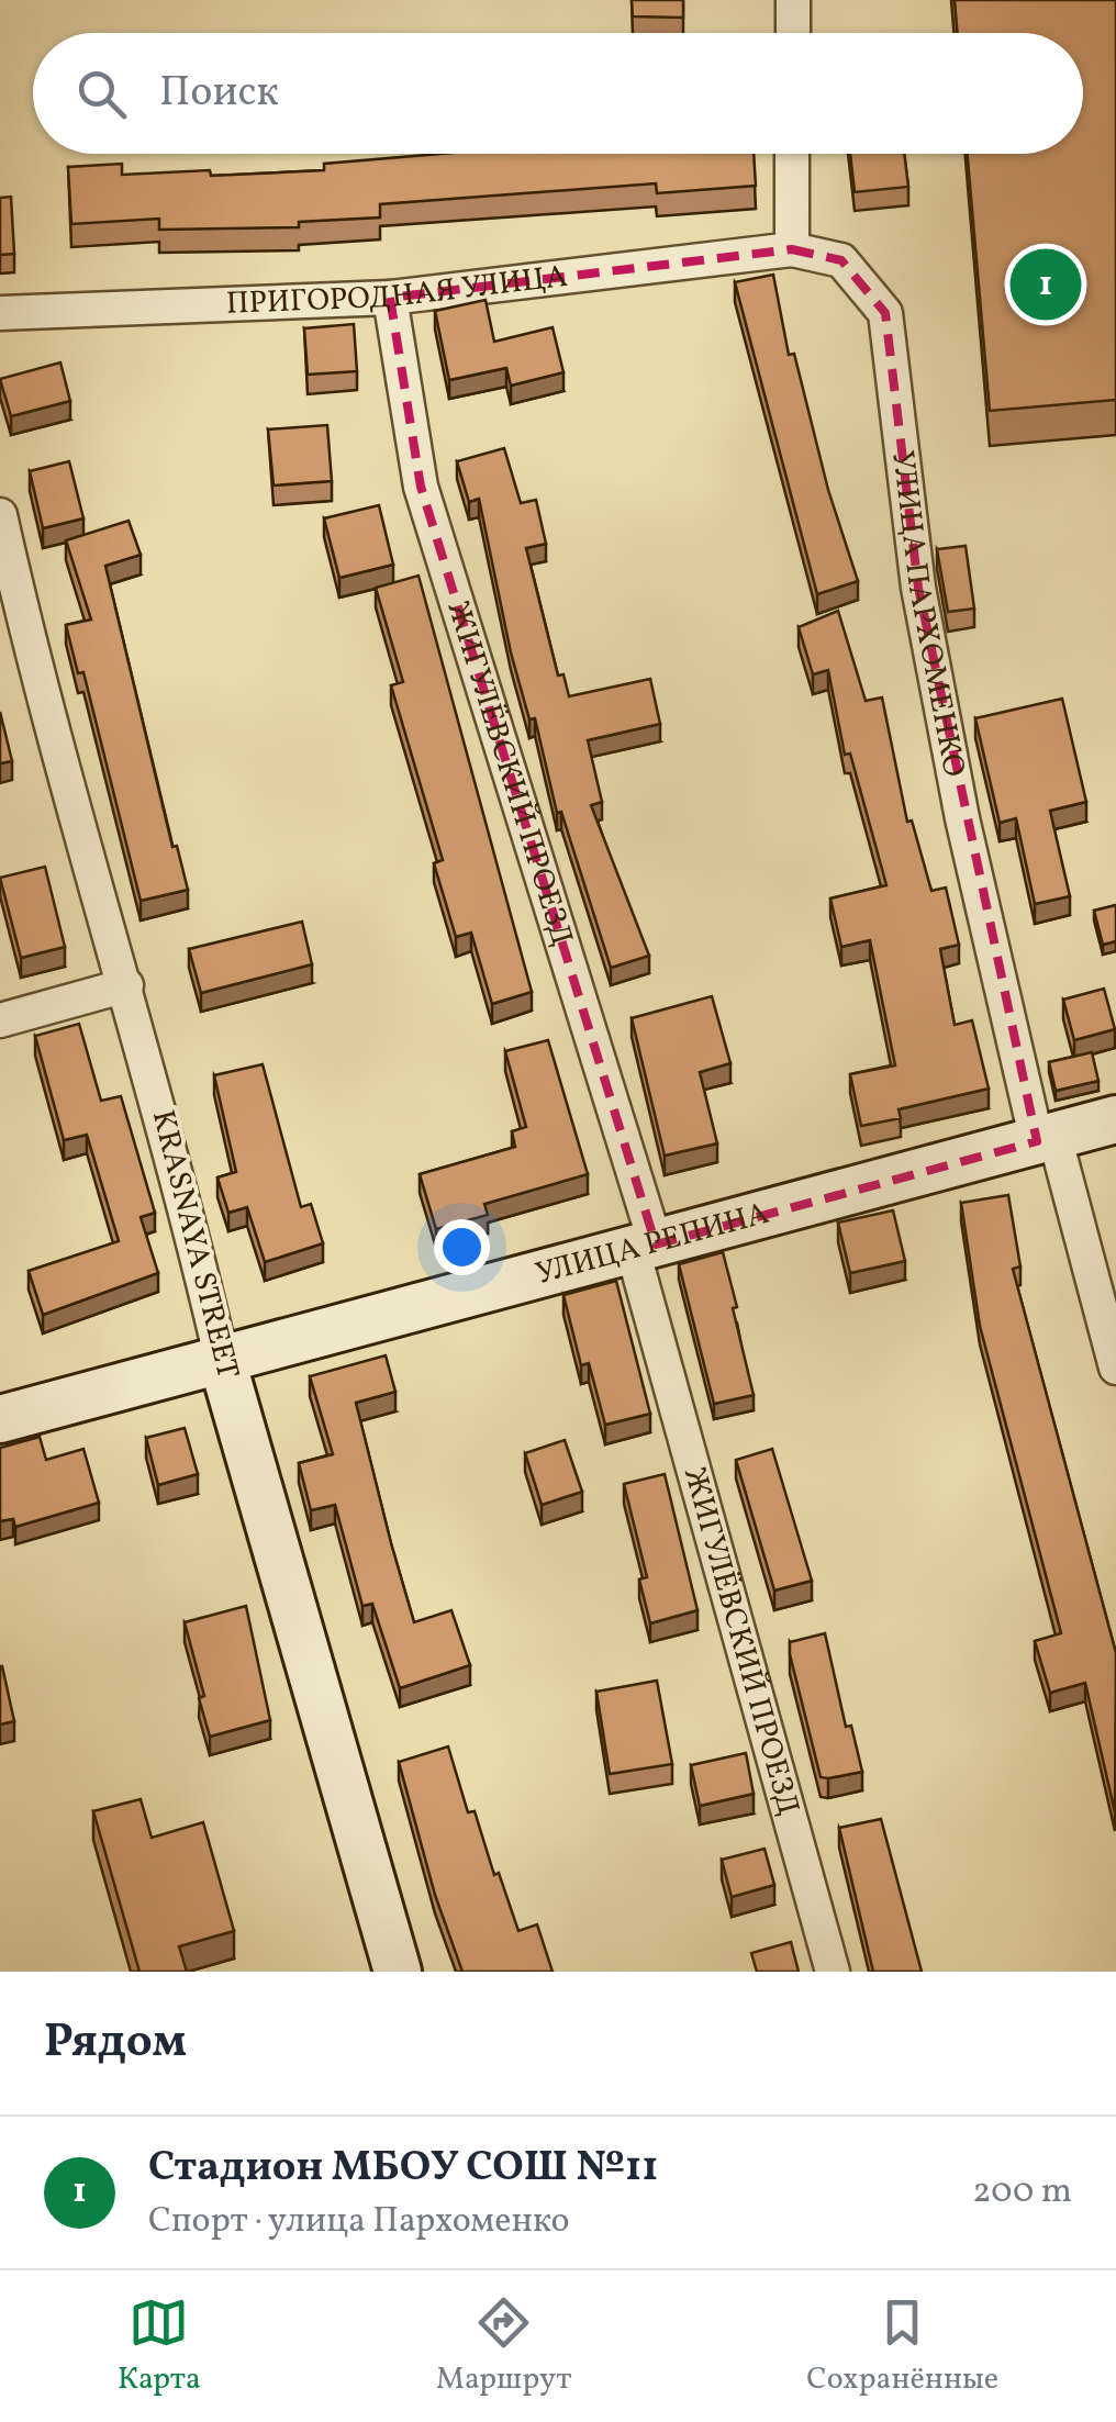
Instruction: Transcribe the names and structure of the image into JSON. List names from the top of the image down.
{
  "streets": {
    "street": [
      "ПРИГОРОДНАЯ УЛИЦА",
      "УЛИЦА ПАРХОМЕНКО",
      "ЖИГУЛЁВСКИЙ ПРОЕЗД",
      "KRASNAYA STREET",
      "УЛИЦА РЕПИНА"
    ]
  },
  "crossings": [
    ["ПРИГОРОДНАЯ УЛИЦА", "УЛИЦА ПАРХОМЕНКО"],
    ["ПРИГОРОДНАЯ УЛИЦА", "ЖИГУЛЁВСКИЙ ПРОЕЗД"],
    ["УЛИЦА ПАРХОМЕНКО", "УЛИЦА РЕПИНА"],
    ["ЖИГУЛЁВСКИЙ ПРОЕЗД", "УЛИЦА РЕПИНА"],
    ["KRASNAYA STREET", "УЛИЦА РЕПИНА"]
  ],
  "page": {
    "search": "Поиск",
    "pins": "1",
    "heading": "Рядом",
    "list": [
      {
        "mark": "1",
        "name": "Стадион МБОУ СОШ №11",
        "note": "Спорт · улица Пархоменко",
        "value": "200 m"
      }
    ],
    "nav": ["Карта", "Маршрут", "Сохранённые"]
  }
}
